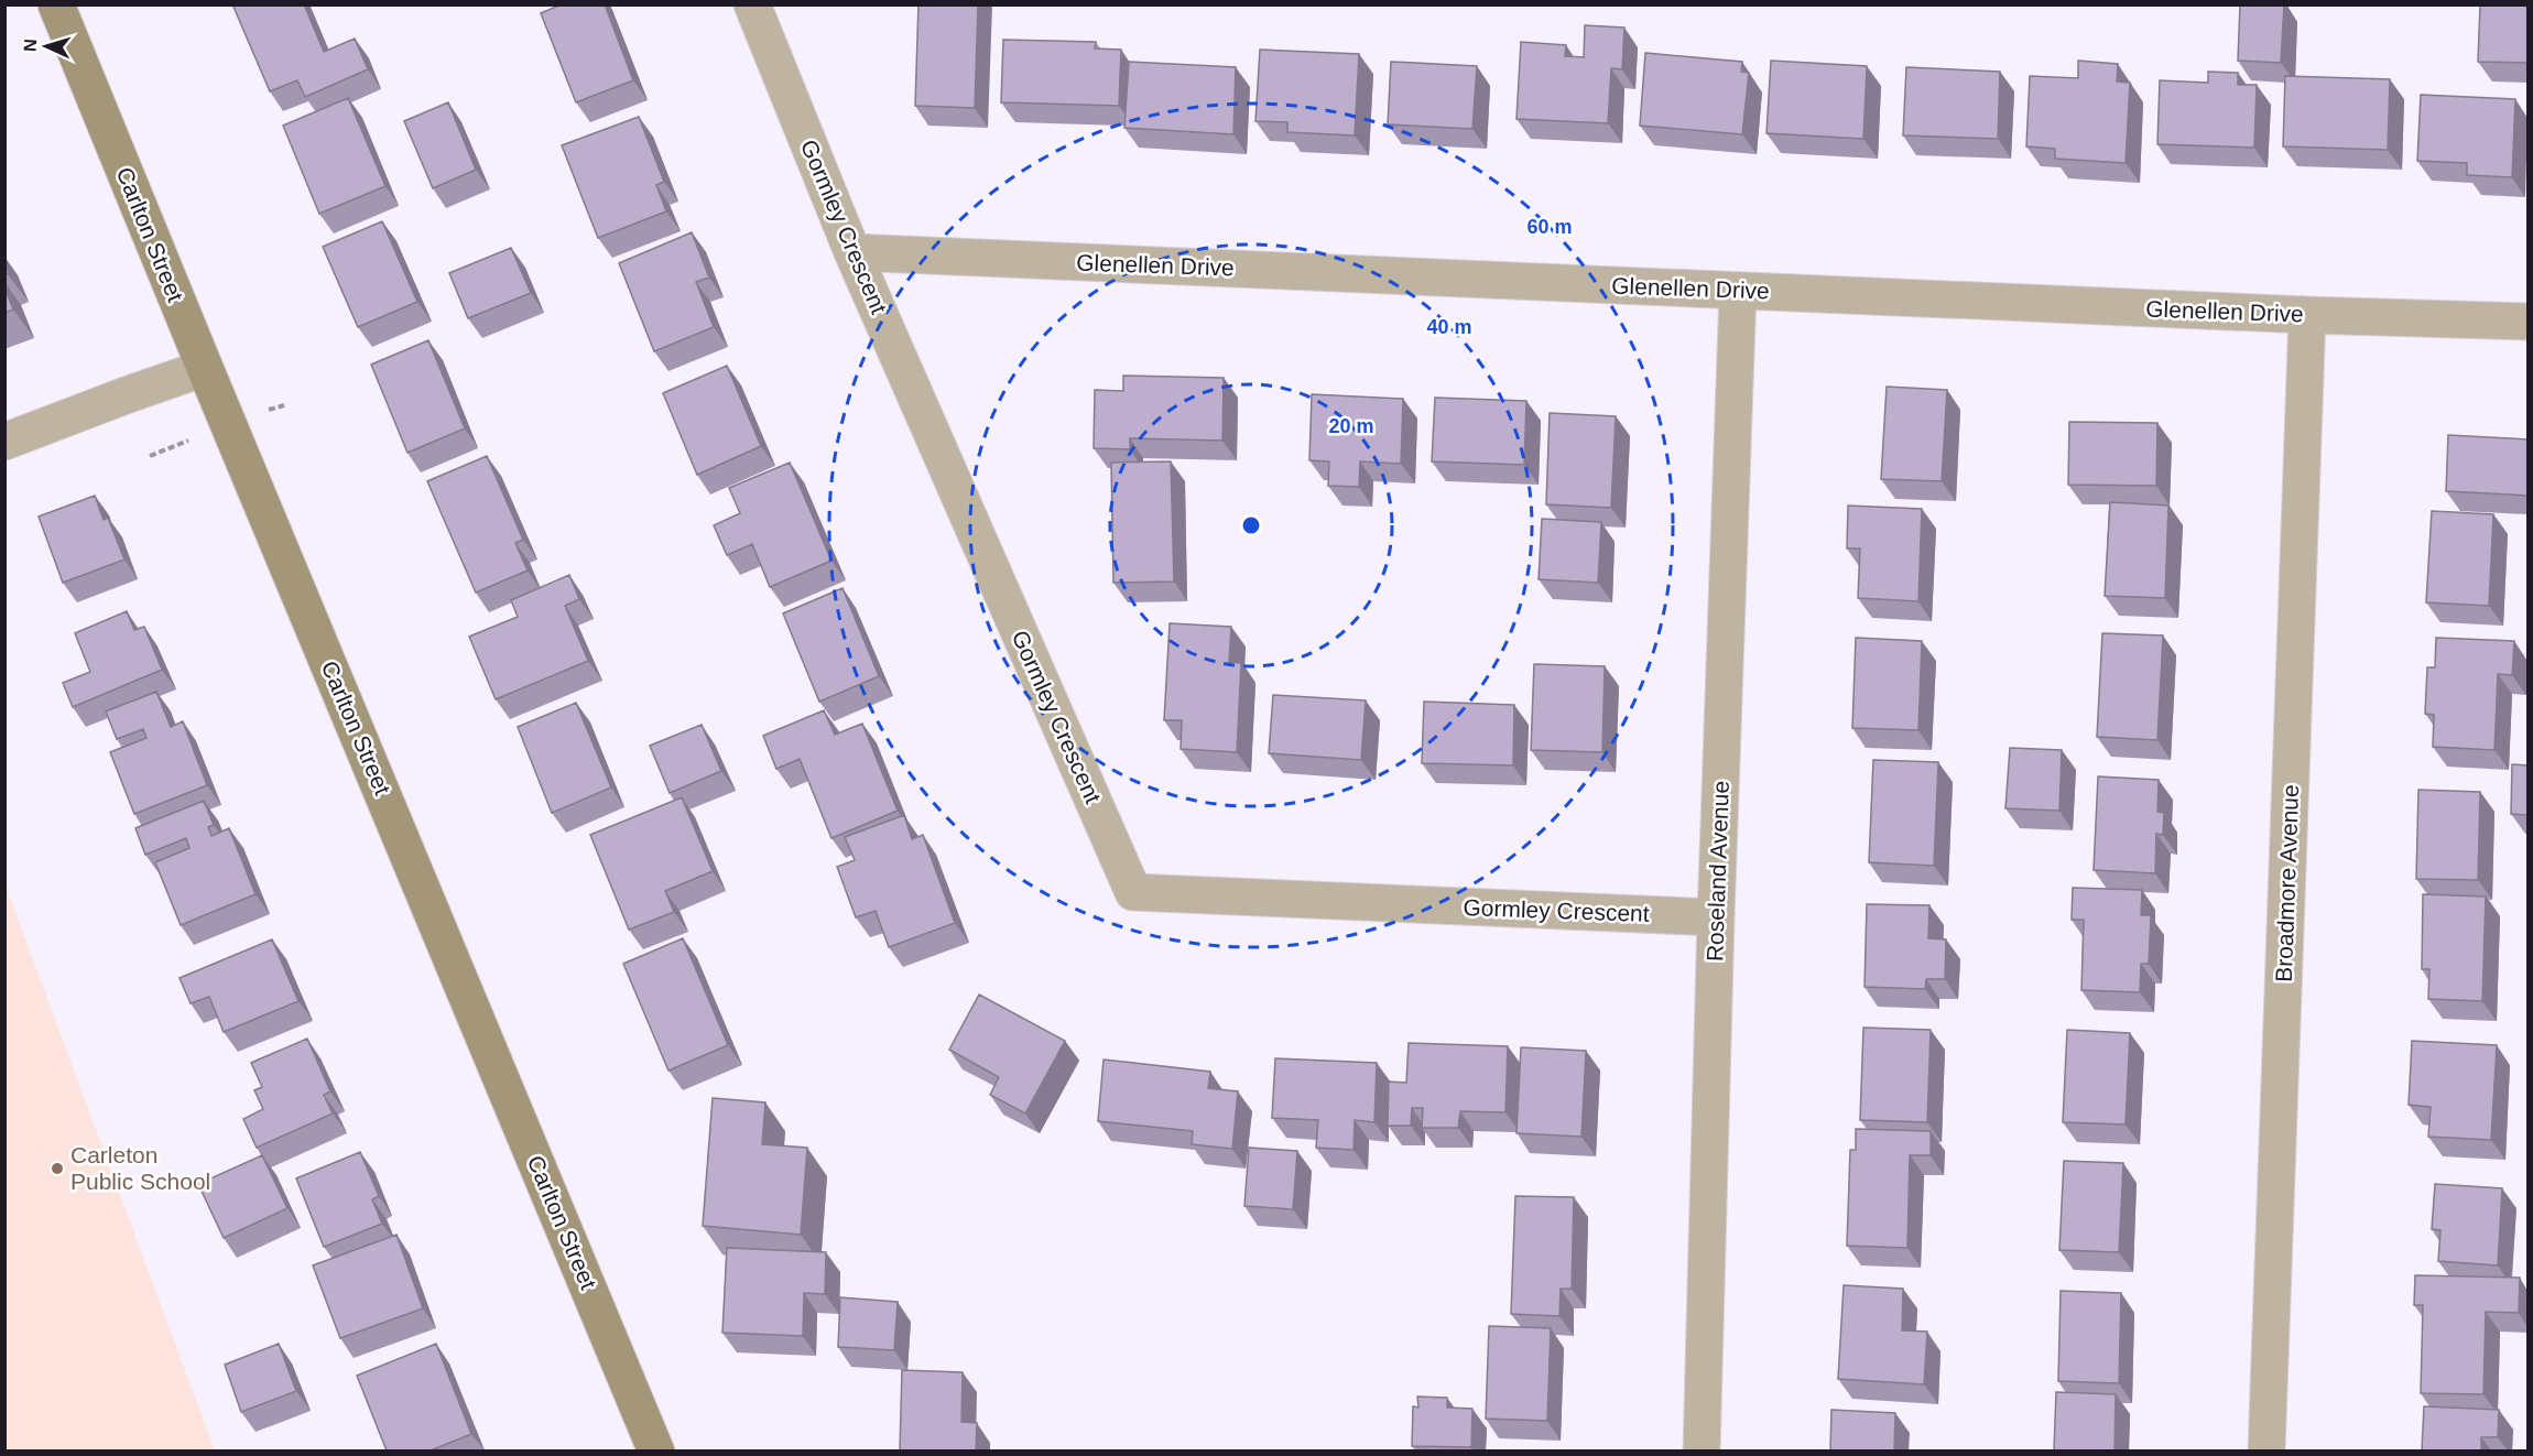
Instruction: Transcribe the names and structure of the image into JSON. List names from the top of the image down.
{
  "streets": {
    "main road": ["Carlton Street"],
    "street": [
      "Gormley Crescent",
      "Glenellen Drive",
      "Roseland Avenue",
      "Broadmore Avenue"
    ]
  },
  "crossings": [
    ["Gormley Crescent", "Glenellen Drive"],
    ["Gormley Crescent", "Roseland Avenue"],
    ["Glenellen Drive", "Roseland Avenue"],
    ["Glenellen Drive", "Broadmore Avenue"]
  ],
  "places": ["Carleton Public School"],
  "north": "left",
  "rings": ["60 m", "40 m", "20 m"]
}
